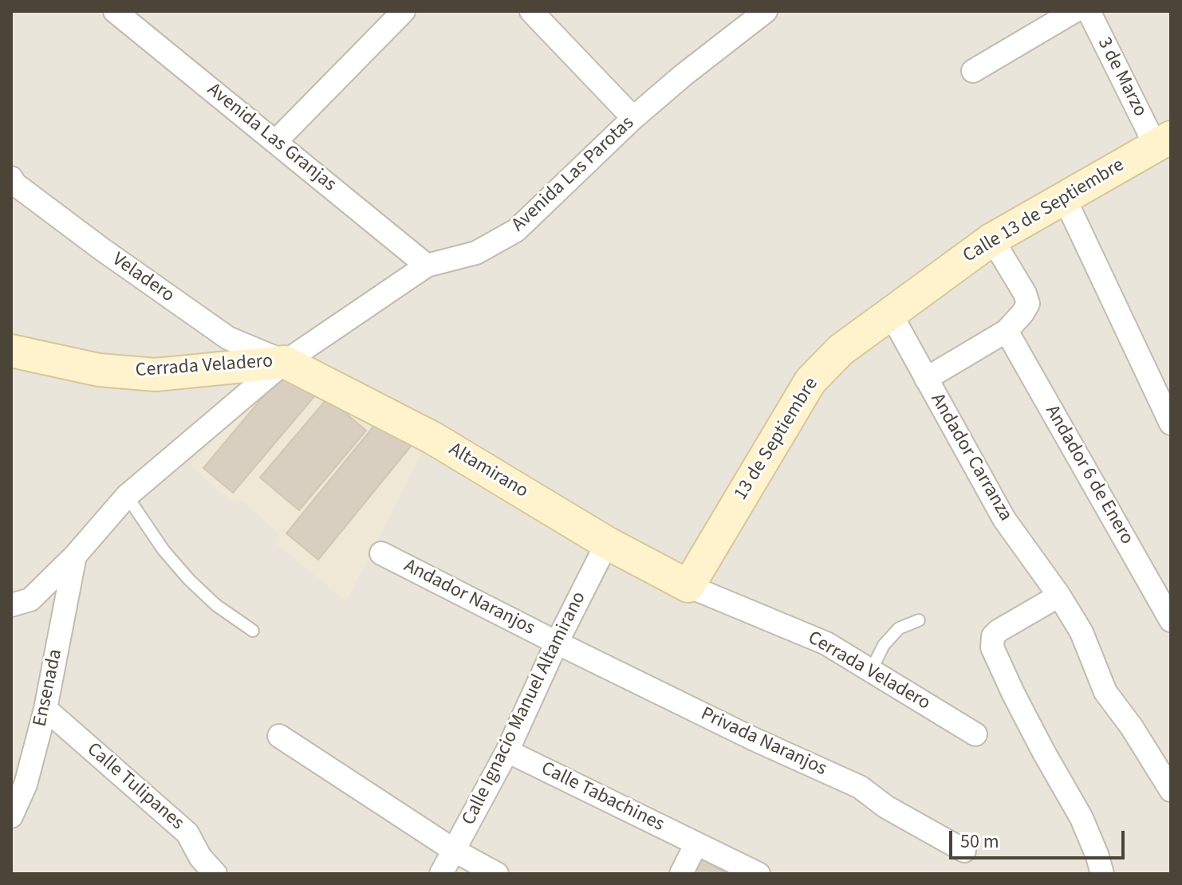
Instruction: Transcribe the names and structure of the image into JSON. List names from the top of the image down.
{
  "streets": {
    "street": [
      "3 de Marzo",
      "Avenida Las Granjas",
      "Avenida Las Parotas",
      "Calle 13 de Septiembre",
      "Veladero",
      "Cerrada Veladero",
      "13 de Septiembre",
      "Andador Carranza",
      "Altamirano",
      "Andador 6 de Enero",
      "Andador Naranjos",
      "Ensenada",
      "Calle Ignacio Manuel Altamirano",
      "Privada Naranjos",
      "Calle Tulipanes",
      "Calle Tabachines"
    ]
  },
  "crossings": [
    ["3 de Marzo", "Calle 13 de Septiembre"],
    ["Avenida Las Granjas", "Avenida Las Parotas"],
    ["Avenida Las Parotas", "Veladero"],
    ["Avenida Las Parotas", "Cerrada Veladero"],
    ["Avenida Las Parotas", "Altamirano"],
    ["Avenida Las Parotas", "Ensenada"],
    ["Calle 13 de Septiembre", "13 de Septiembre"],
    ["Calle 13 de Septiembre", "Andador Carranza"],
    ["Veladero", "Cerrada Veladero"],
    ["Veladero", "Altamirano"],
    ["Cerrada Veladero", "13 de Septiembre"],
    ["Cerrada Veladero", "Altamirano"],
    ["13 de Septiembre", "Andador Carranza"],
    ["13 de Septiembre", "Altamirano"],
    ["Altamirano", "Calle Ignacio Manuel Altamirano"],
    ["Andador Naranjos", "Calle Ignacio Manuel Altamirano"],
    ["Andador Naranjos", "Privada Naranjos"],
    ["Ensenada", "Calle Tulipanes"],
    ["Calle Ignacio Manuel Altamirano", "Privada Naranjos"],
    ["Calle Ignacio Manuel Altamirano", "Calle Tabachines"]
  ],
  "scale_bar": "50 m"
}
